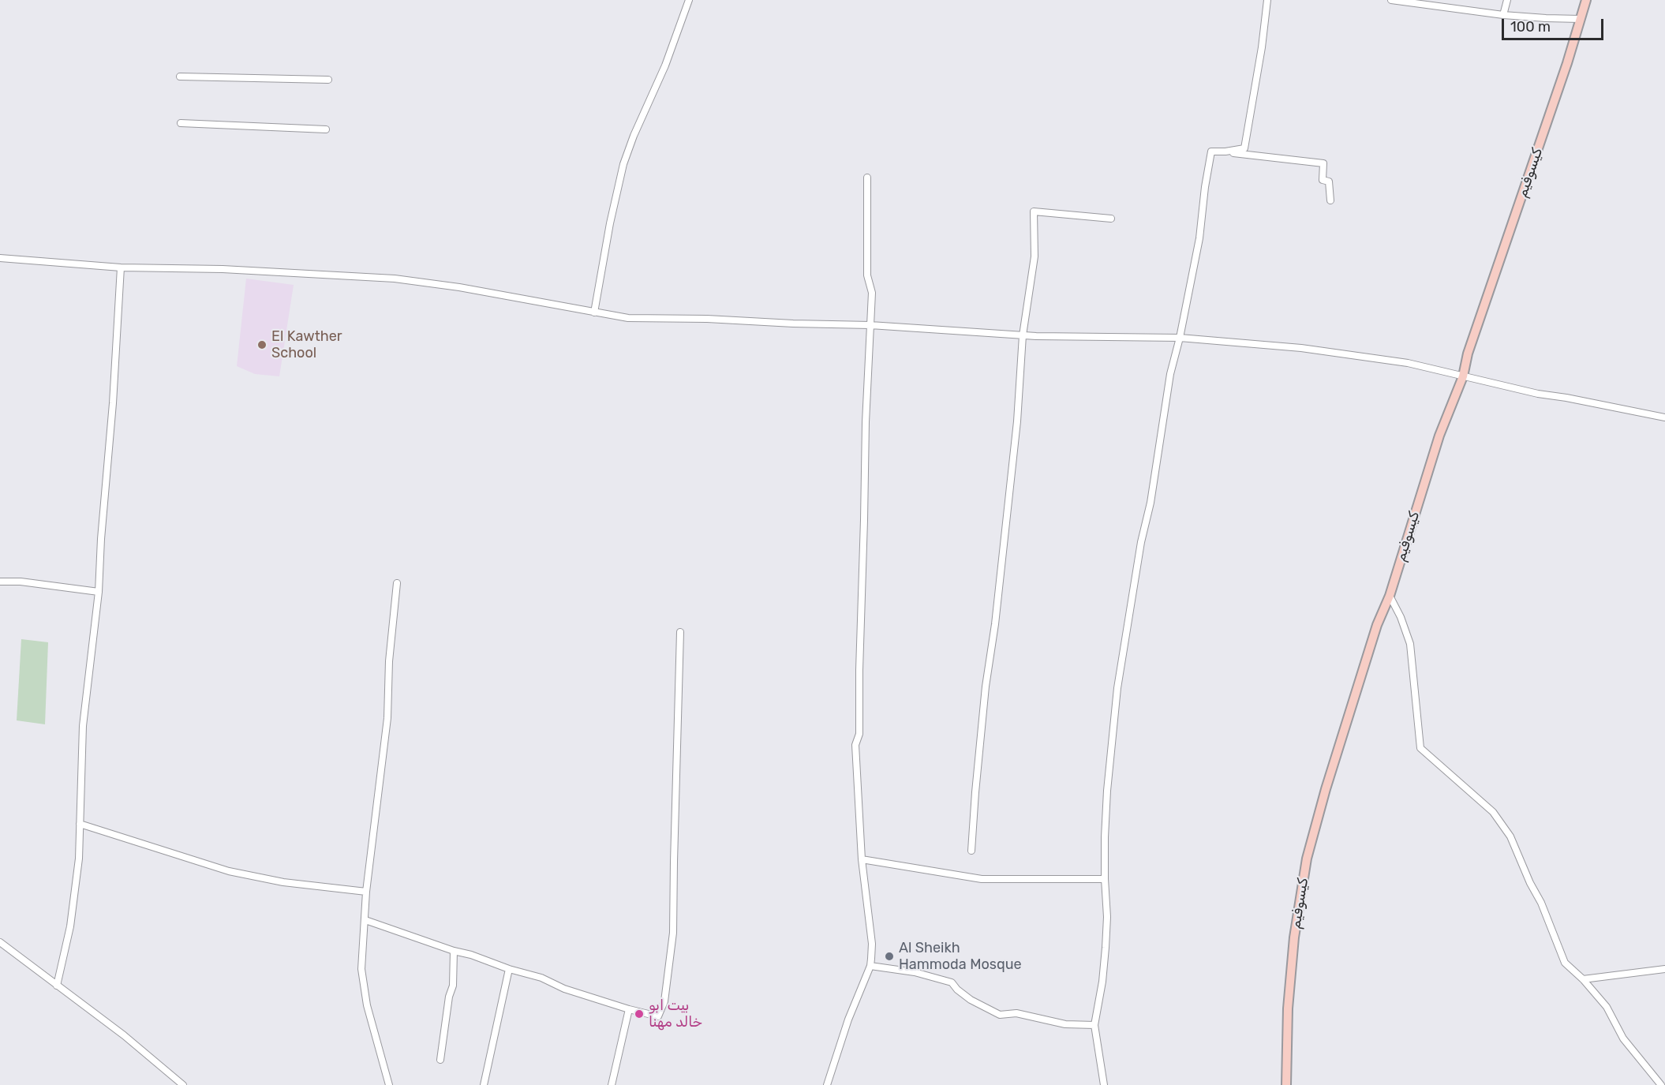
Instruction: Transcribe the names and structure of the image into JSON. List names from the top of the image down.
{
  "streets": {
    "street": ["كيسوفيم"]
  },
  "places": ["El Kawther School", "Al Sheikh Hammoda Mosque", "بيت ابو خالد مهنا"],
  "scale_bar": "100 m"
}
